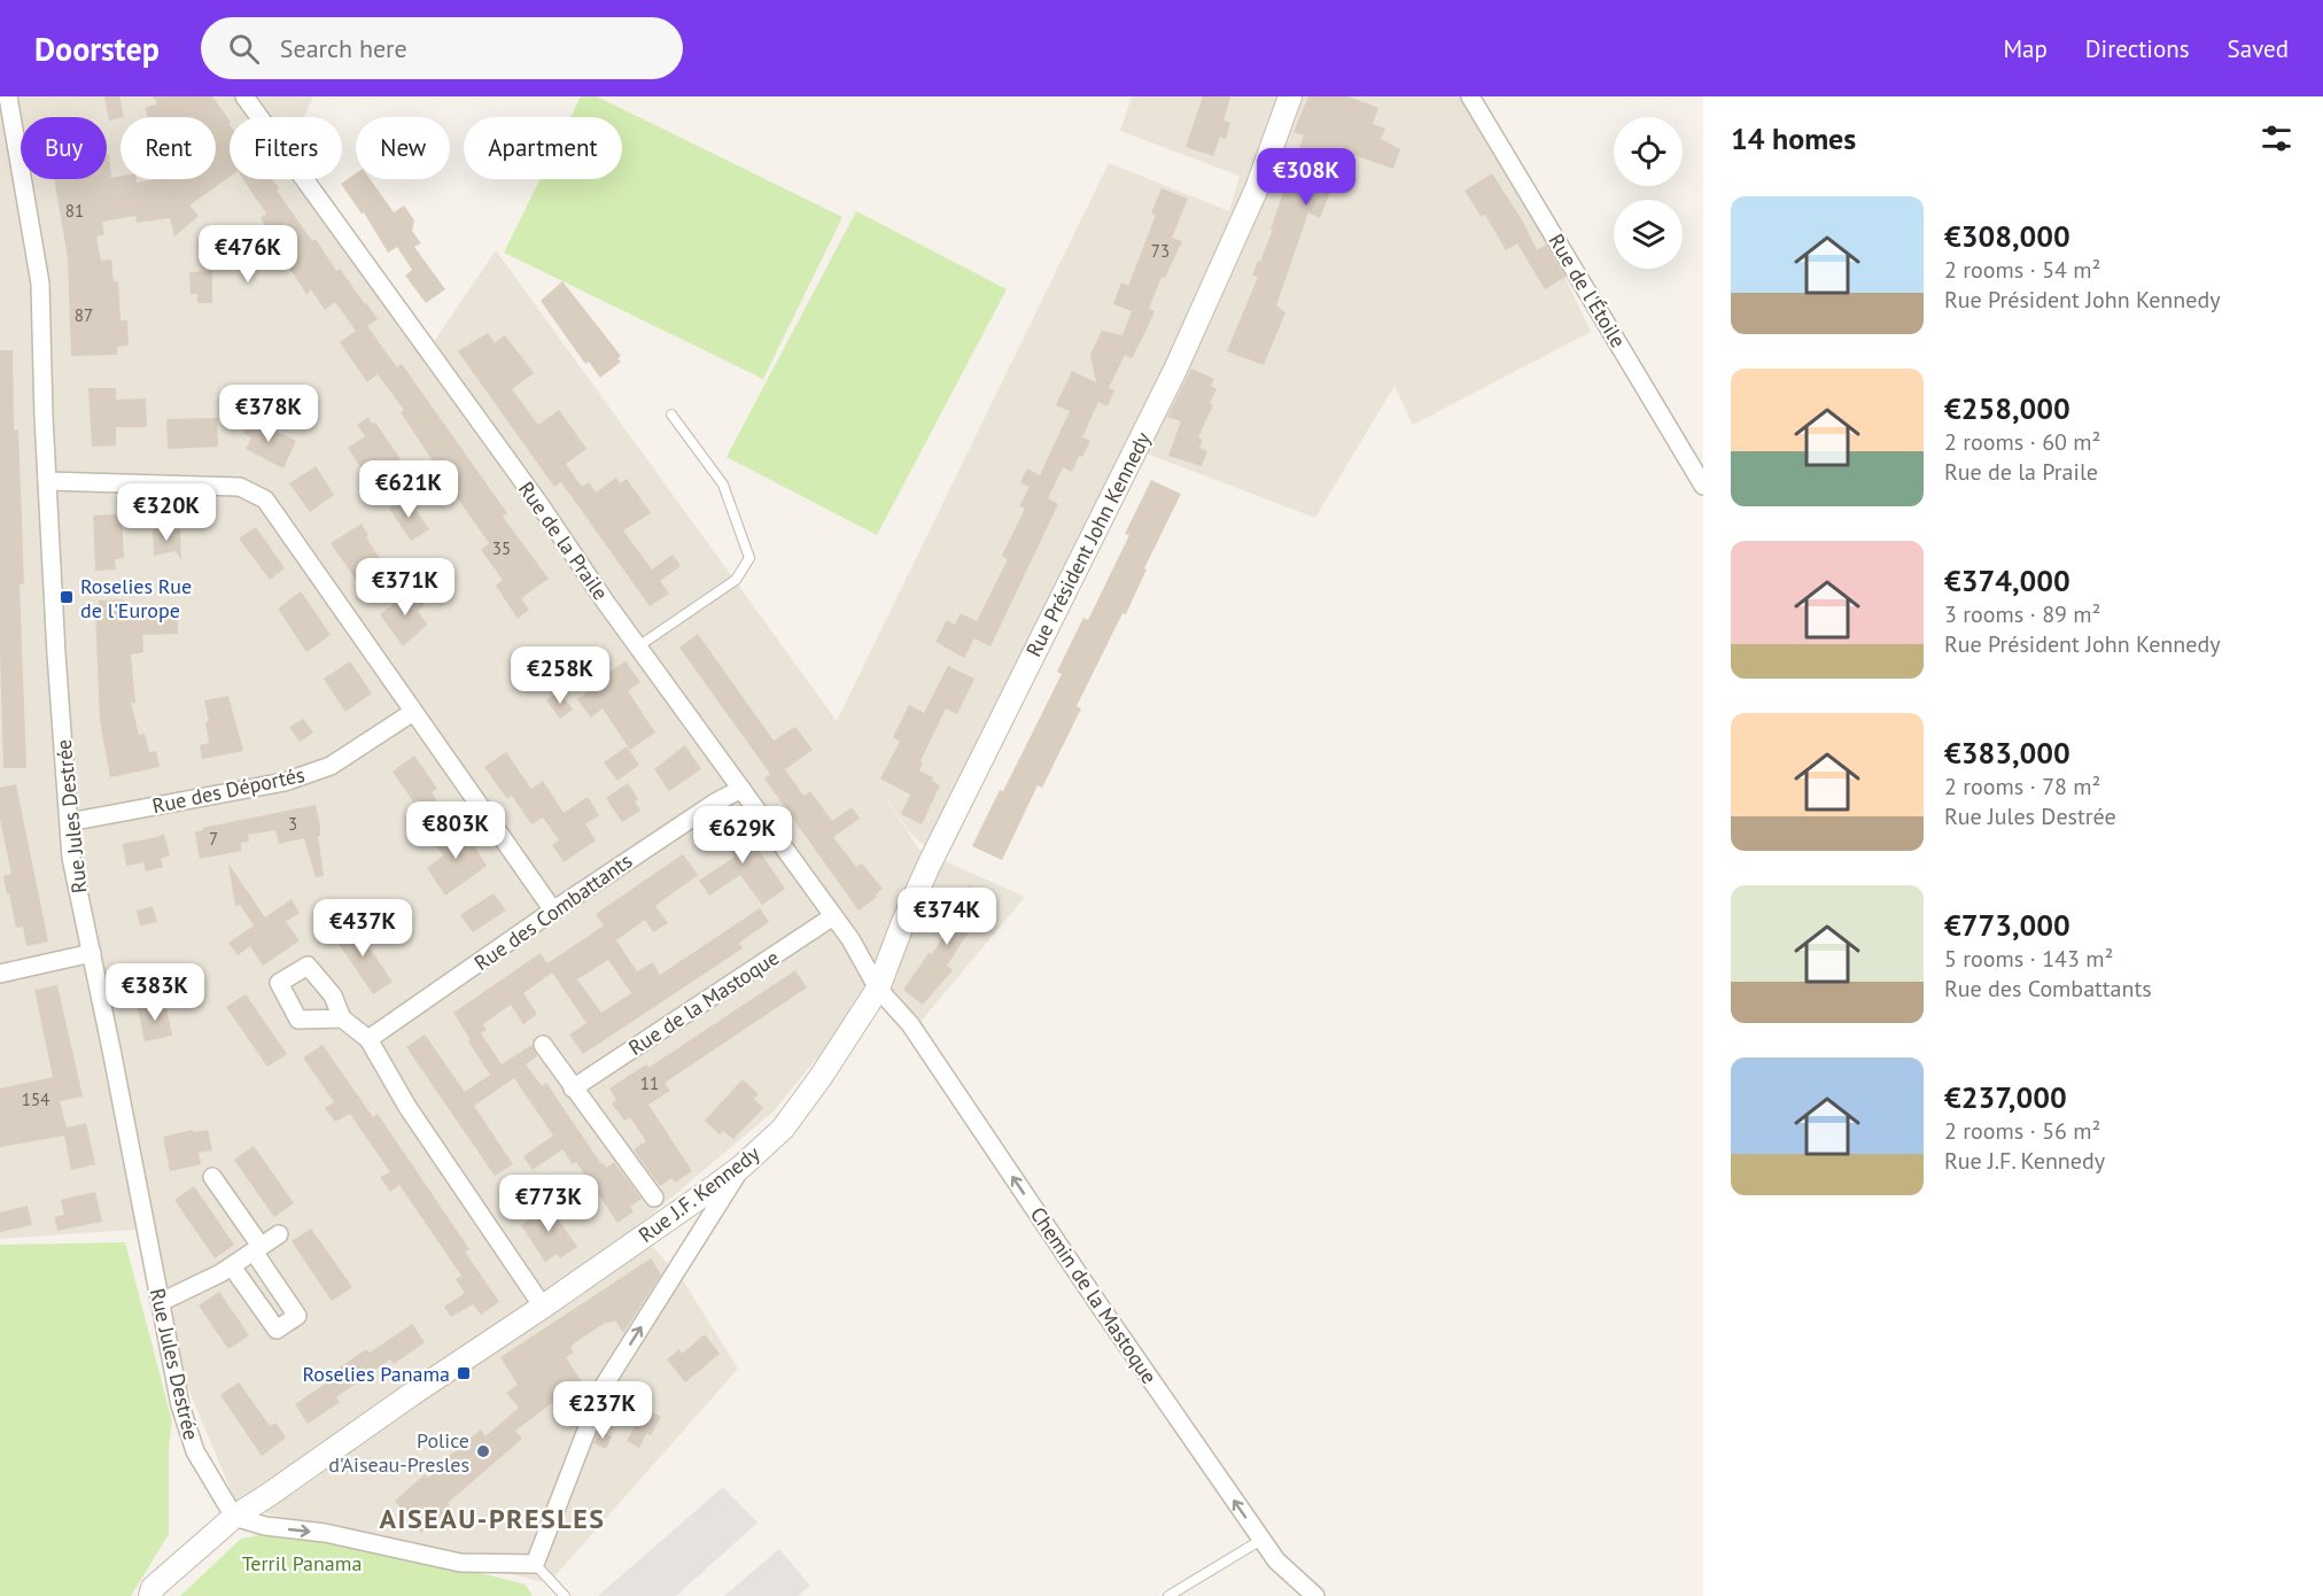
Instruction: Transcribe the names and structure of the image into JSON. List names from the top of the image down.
{
  "streets": {
    "street": [
      "Rue de l'Étoile",
      "Rue de la Praile",
      "Rue Président John Kennedy",
      "Rue des Déportés",
      "Rue Jules Destrée",
      "Rue des Combattants",
      "Rue de la Mastoque",
      "Rue J.F. Kennedy",
      "Chemin de la Mastoque"
    ]
  },
  "crossings": [
    ["Rue de la Praile", "Rue Président John Kennedy"],
    ["Rue de la Praile", "Rue des Combattants"],
    ["Rue de la Praile", "Rue de la Mastoque"],
    ["Rue de la Praile", "Rue J.F. Kennedy"],
    ["Rue de la Praile", "Chemin de la Mastoque"],
    ["Rue Président John Kennedy", "Rue J.F. Kennedy"],
    ["Rue Président John Kennedy", "Chemin de la Mastoque"],
    ["Rue des Déportés", "Rue Jules Destrée"],
    ["Rue Jules Destrée", "Rue J.F. Kennedy"],
    ["Rue J.F. Kennedy", "Chemin de la Mastoque"]
  ],
  "one_way": ["Chemin de la Mastoque"],
  "districts": ["AISEAU-PRESLES"],
  "parks": ["Terril Panama"],
  "places": {
    "transit": ["Roselies Rue de l'Europe", "Roselies Panama"],
    "other": ["Police d'Aiseau-Presles"]
  },
  "house_numbers": [
    "81",
    "73",
    "87",
    "35",
    "3",
    "7",
    "11",
    "154"
  ],
  "page": {
    "header": "Doorstep",
    "search": "Search here",
    "nav": ["Map", "Directions", "Saved"],
    "heading": "14 homes",
    "chip": [
      "Buy",
      "Rent",
      "Filters",
      "New",
      "Apartment"
    ],
    "price": [
      "€308K",
      "€476K",
      "€378K",
      "€621K",
      "€320K",
      "€371K",
      "€258K",
      "€803K",
      "€629K",
      "€374K",
      "€437K",
      "€383K",
      "€773K",
      "€237K"
    ],
    "list": [
      {
        "name": "€308,000",
        "note": "2 rooms · 54 m² · Rue Président John Kennedy"
      },
      {
        "name": "€258,000",
        "note": "2 rooms · 60 m² · Rue de la Praile"
      },
      {
        "name": "€374,000",
        "note": "3 rooms · 89 m² · Rue Président John Kennedy"
      },
      {
        "name": "€383,000",
        "note": "2 rooms · 78 m² · Rue Jules Destrée"
      },
      {
        "name": "€773,000",
        "note": "5 rooms · 143 m² · Rue des Combattants"
      },
      {
        "name": "€237,000",
        "note": "2 rooms · 56 m² · Rue J.F. Kennedy"
      }
    ]
  }
}
